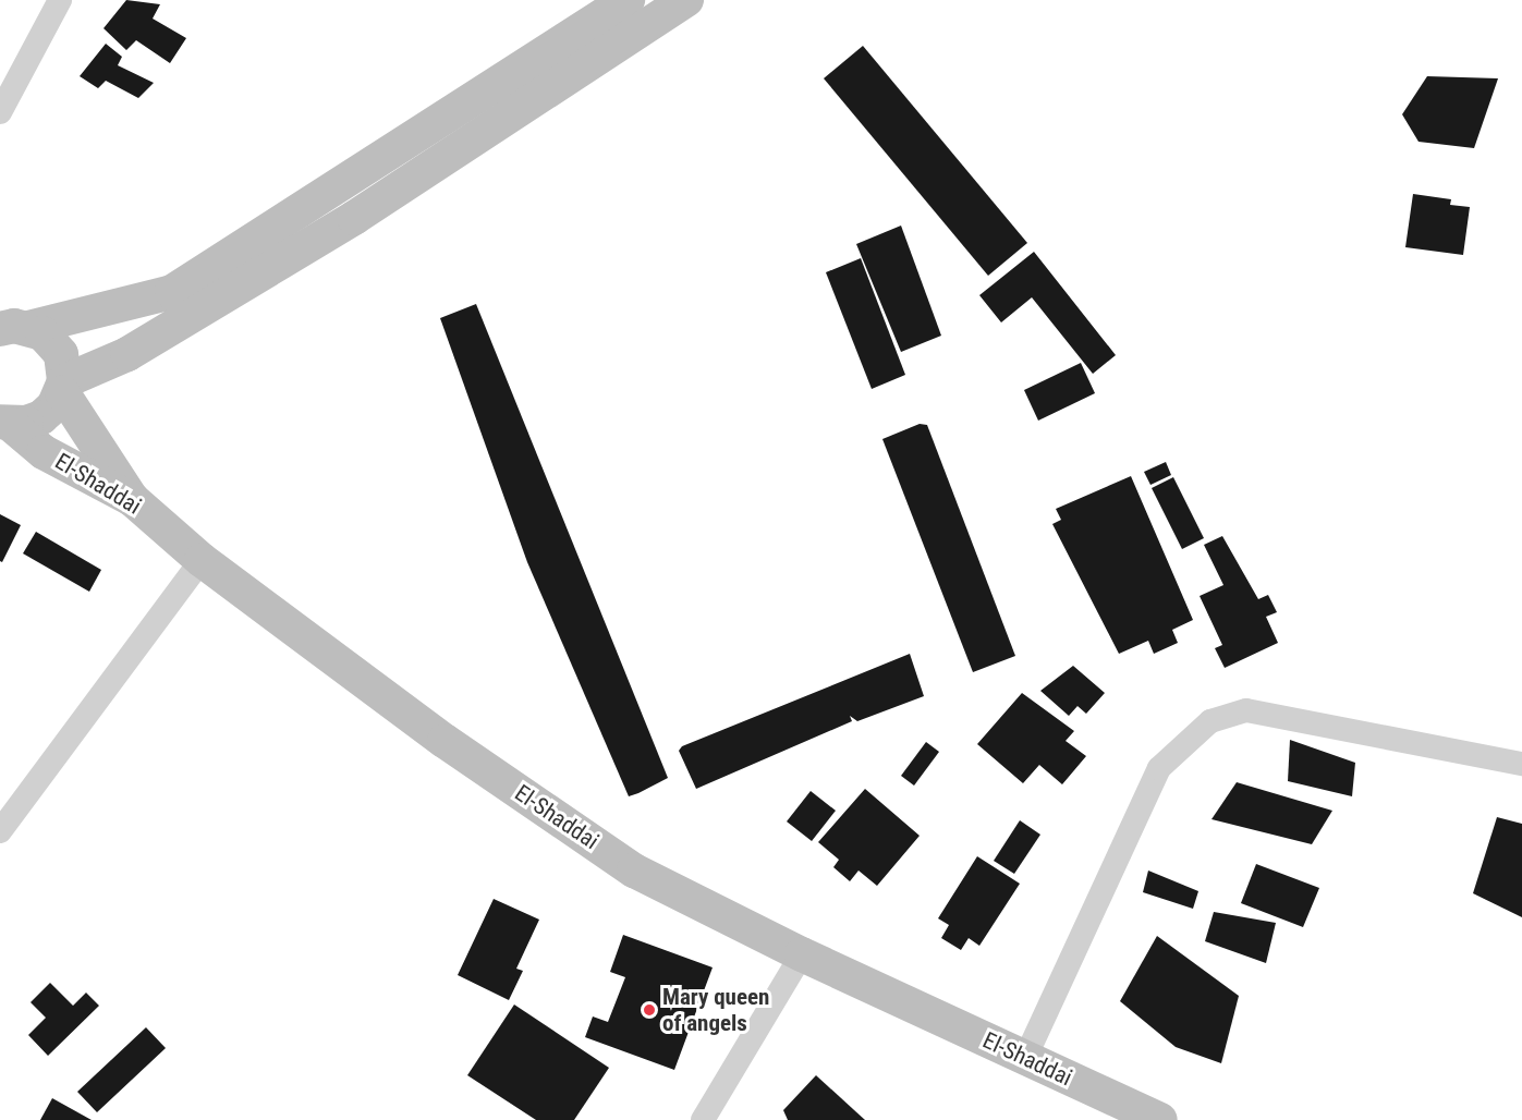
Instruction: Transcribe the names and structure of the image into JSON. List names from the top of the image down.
{
  "streets": {
    "street": ["El-Shaddai"]
  },
  "places": ["Mary queen of angels"]
}
